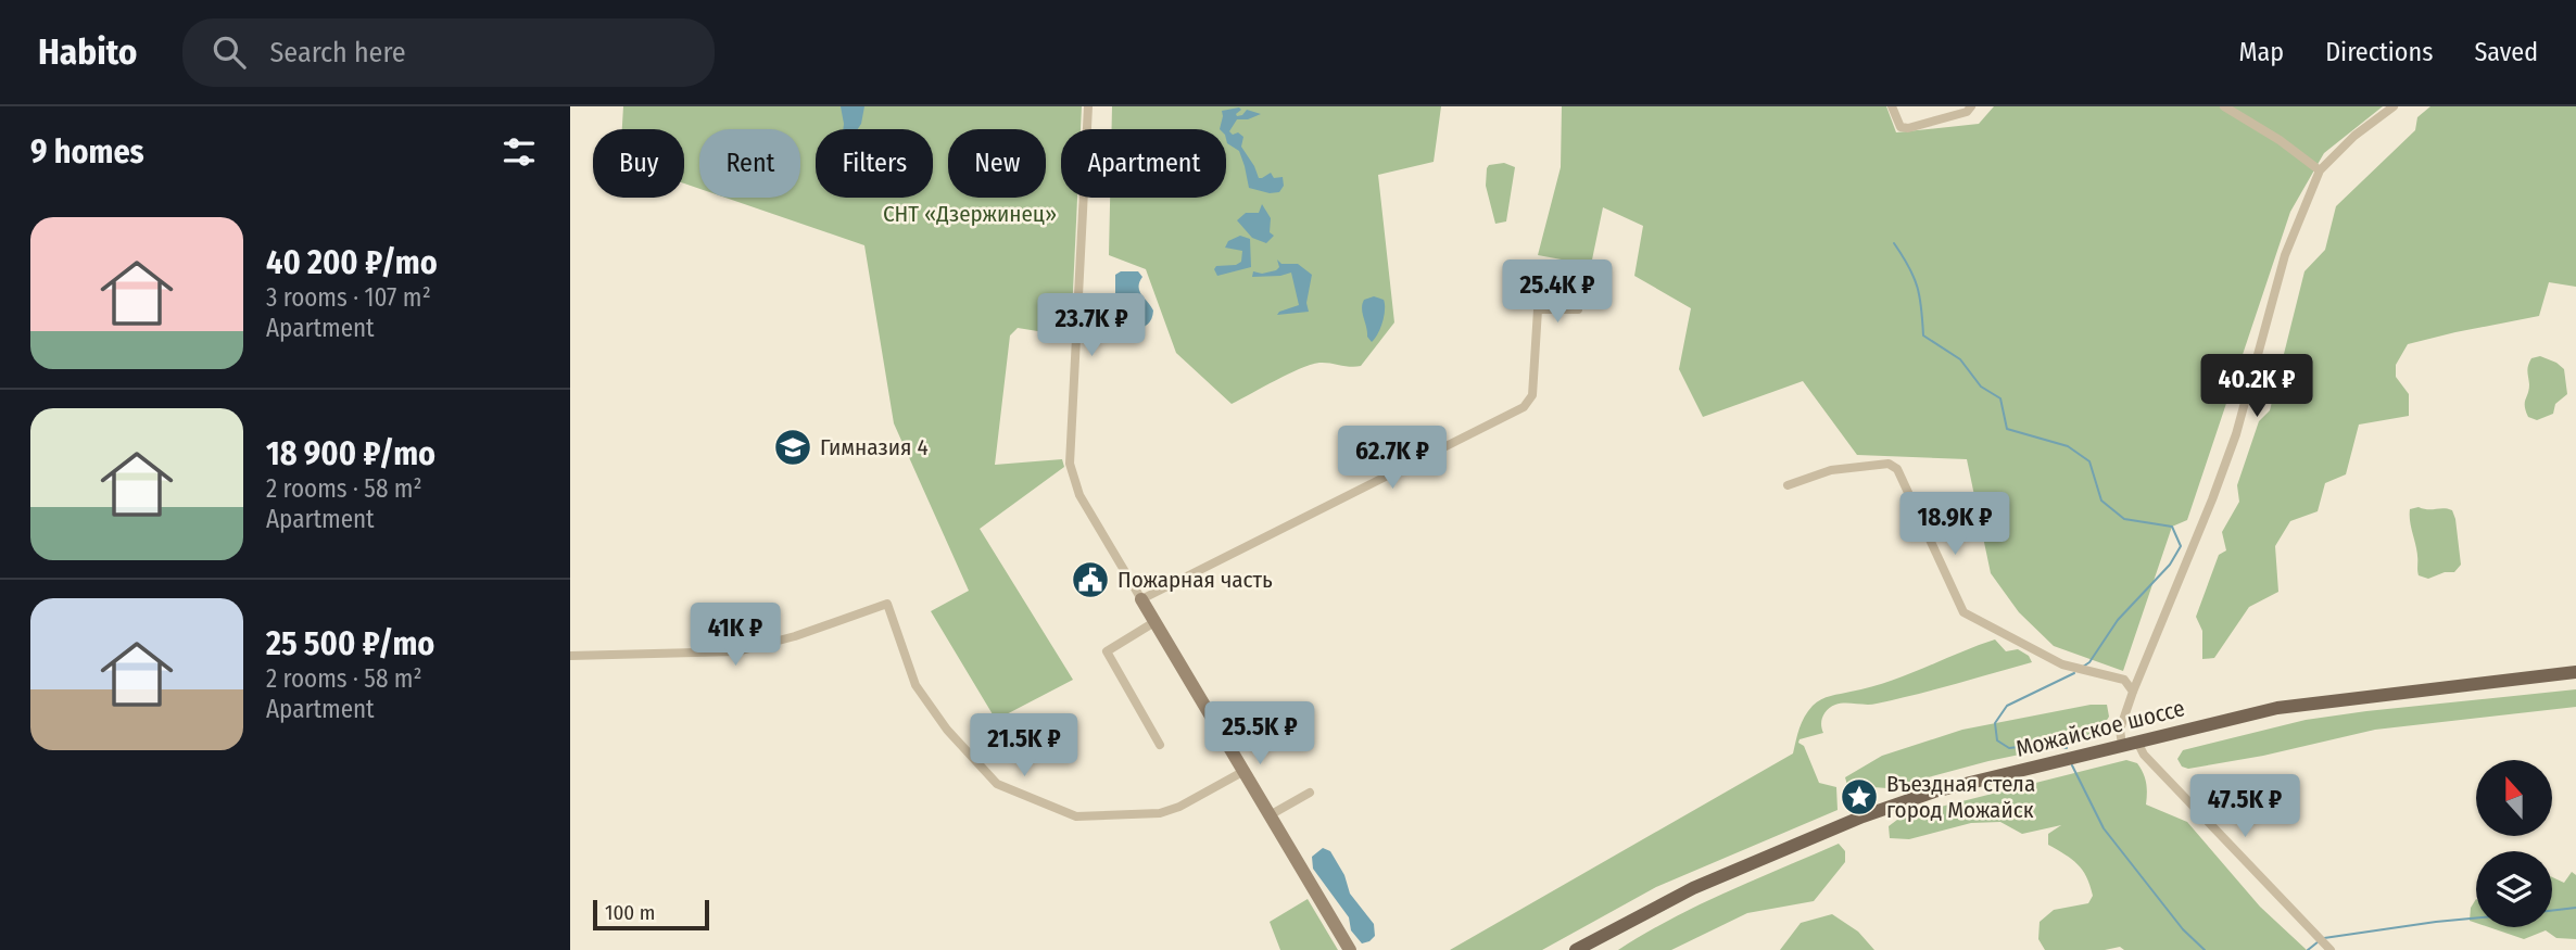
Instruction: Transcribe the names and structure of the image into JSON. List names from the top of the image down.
{
  "streets": {
    "main road": ["Можайское шоссе"]
  },
  "parks": ["СНТ «Дзержинец»"],
  "places": {
    "school or university": ["Гимназия 4"],
    "public building": ["Пожарная часть"],
    "place": ["Въездная стела город Можайск"]
  },
  "scale_bar": "100 m",
  "north": "top",
  "page": {
    "header": "Habito",
    "search": "Search here",
    "nav": ["Map", "Directions", "Saved"],
    "heading": "9 homes",
    "chip": [
      "Buy",
      "Rent",
      "Filters",
      "New",
      "Apartment"
    ],
    "list": [
      {
        "name": "40 200 ₽/mo",
        "note": "3 rooms · 107 m² · Apartment"
      },
      {
        "name": "18 900 ₽/mo",
        "note": "2 rooms · 58 m² · Apartment"
      },
      {
        "name": "25 500 ₽/mo",
        "note": "2 rooms · 58 m² · Apartment"
      }
    ],
    "price": [
      "25.4K ₽",
      "23.7K ₽",
      "40.2K ₽",
      "62.7K ₽",
      "18.9K ₽",
      "41K ₽",
      "25.5K ₽",
      "21.5K ₽",
      "47.5K ₽"
    ],
    "scale": "100 m"
  }
}
